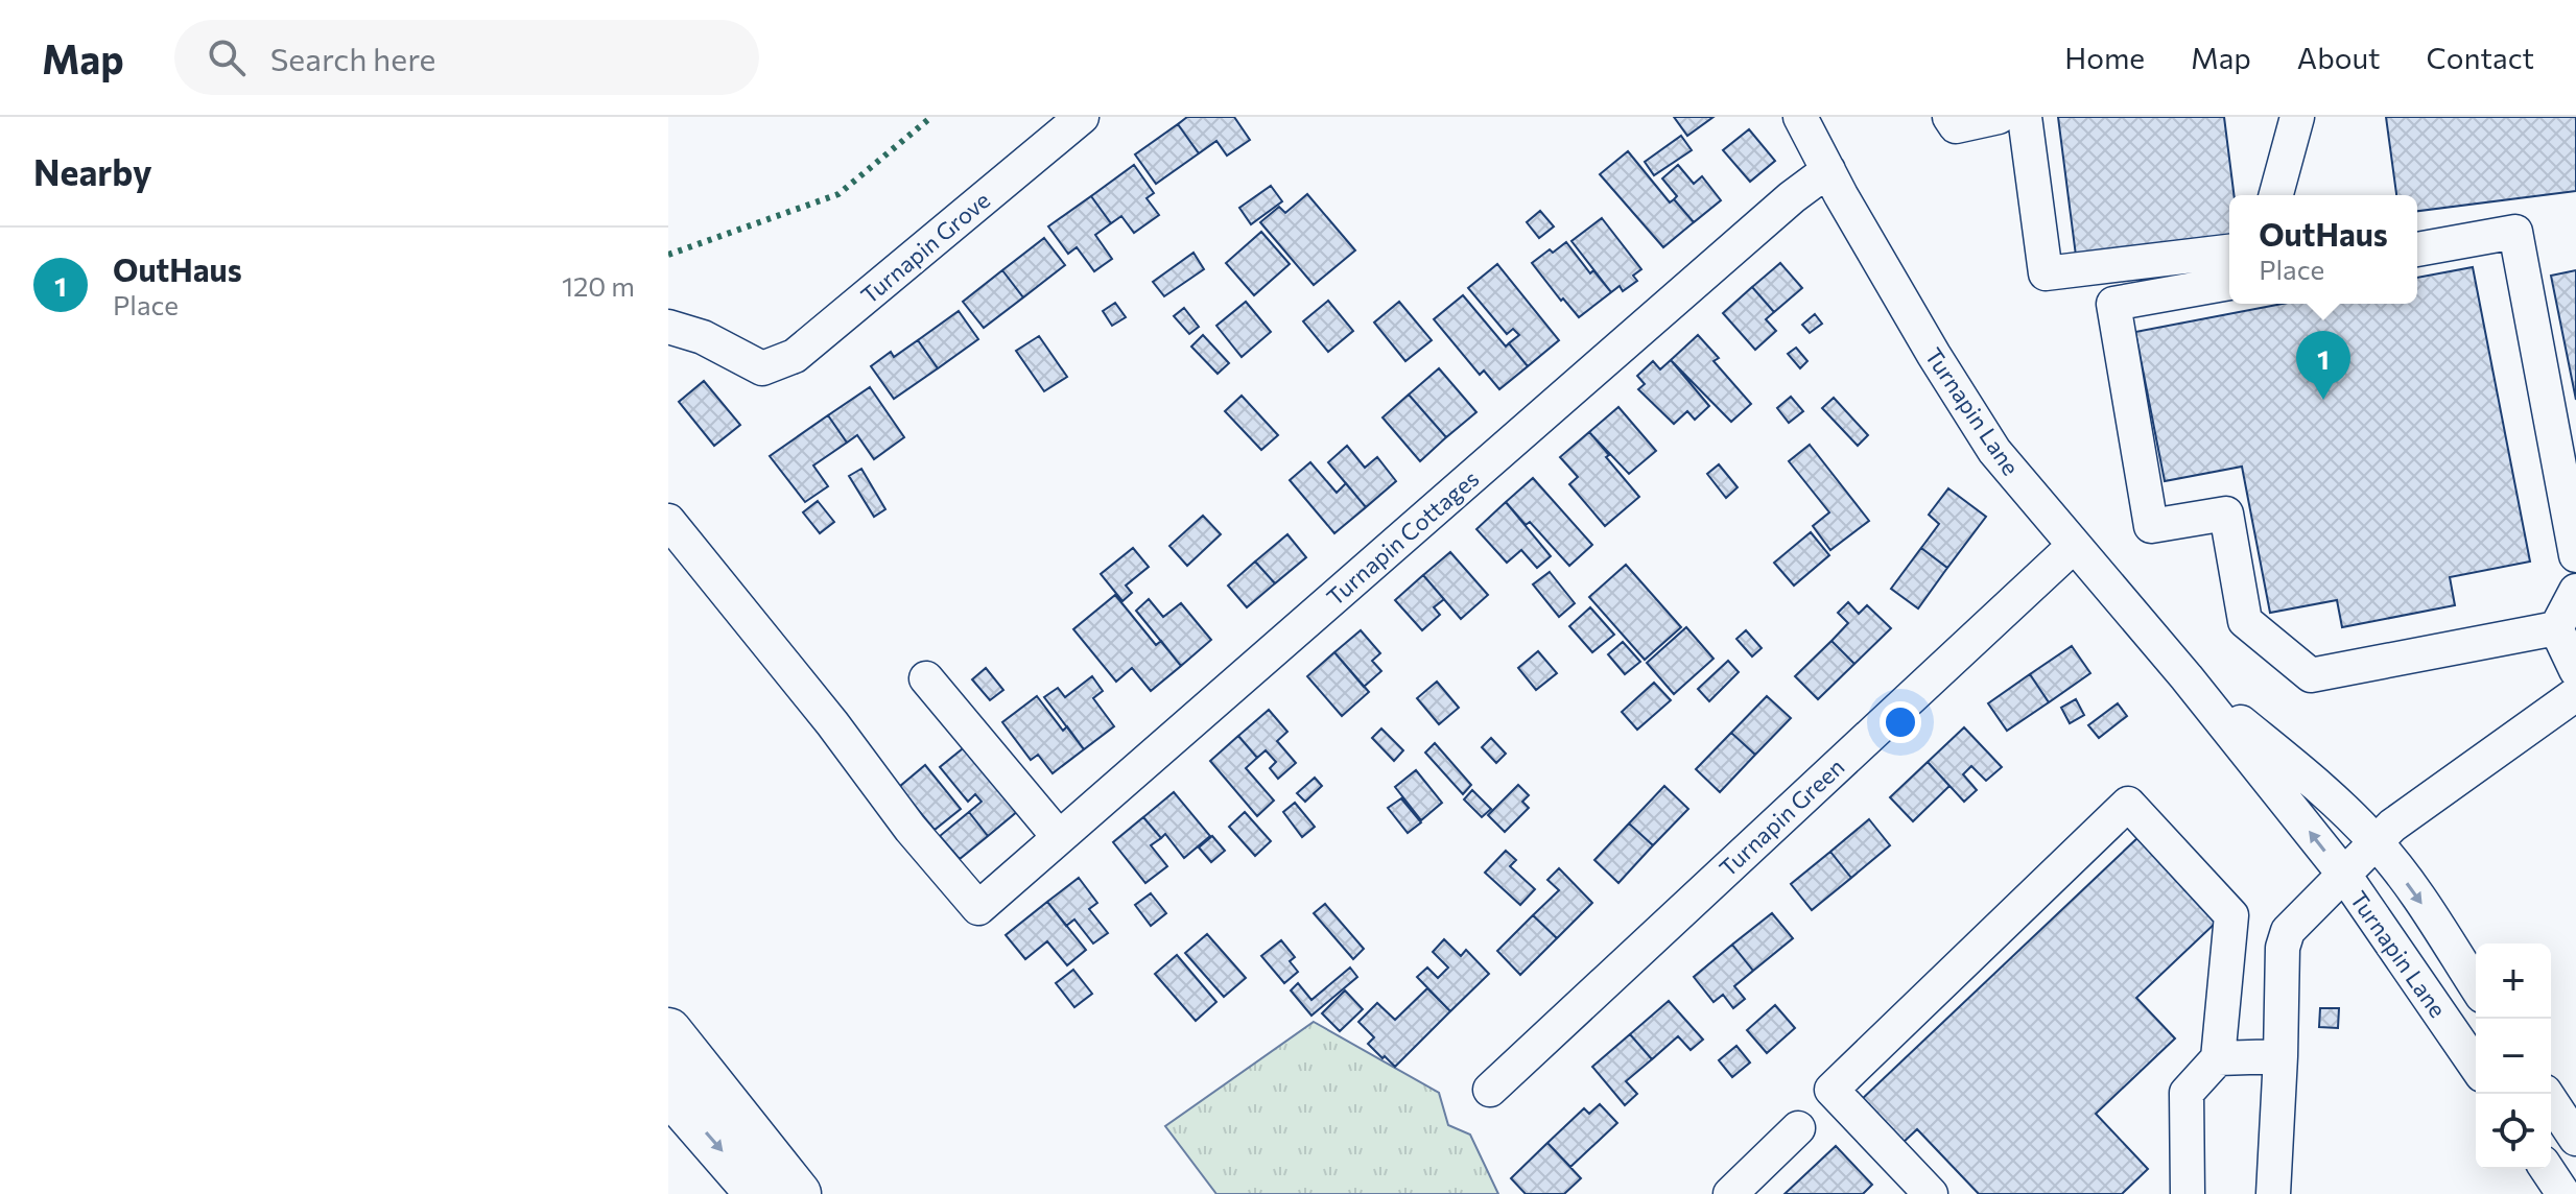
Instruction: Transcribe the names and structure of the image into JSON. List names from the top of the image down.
{
  "streets": {
    "street": [
      "Turnapin Grove",
      "Turnapin Lane",
      "Turnapin Cottages",
      "Turnapin Green"
    ]
  },
  "crossings": [
    ["Turnapin Lane", "Turnapin Cottages"],
    ["Turnapin Lane", "Turnapin Green"]
  ],
  "page": {
    "header": "Map",
    "search": "Search here",
    "nav": [
      "Home",
      "Map",
      "About",
      "Contact"
    ],
    "heading": "Nearby",
    "popup": ["OutHaus", "Place"],
    "list": [
      {
        "mark": "1",
        "name": "OutHaus",
        "note": "Place",
        "value": "120 m"
      }
    ],
    "pins": "1",
    "map_buttons": ["+", "−"]
  }
}
